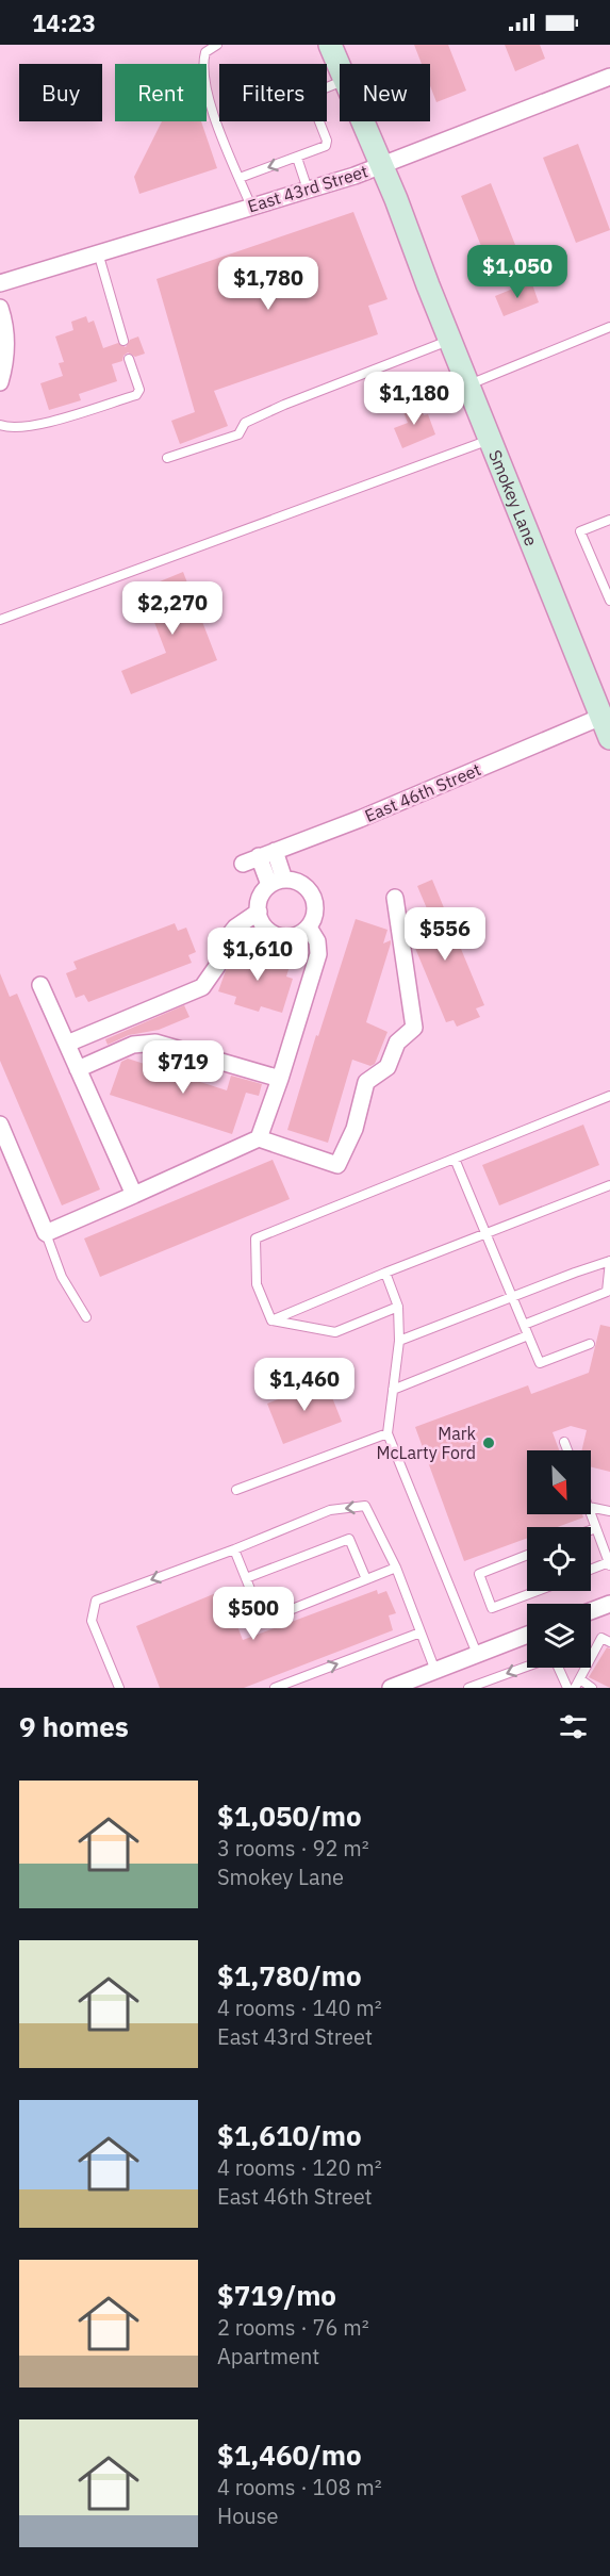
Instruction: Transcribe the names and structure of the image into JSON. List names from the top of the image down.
{
  "streets": {
    "street": ["East 43rd Street", "Smokey Lane", "East 46th Street"]
  },
  "crossings": [
    ["East 43rd Street", "Smokey Lane"],
    ["Smokey Lane", "East 46th Street"]
  ],
  "places": ["Mark McLarty Ford"],
  "north": "bottom right",
  "page": {
    "status": "14:23",
    "chip": [
      "Buy",
      "Rent",
      "Filters",
      "New"
    ],
    "price": [
      "$1,050",
      "$1,780",
      "$1,180",
      "$2,270",
      "$556",
      "$1,610",
      "$719",
      "$1,460",
      "$500"
    ],
    "heading": "9 homes",
    "list": [
      {
        "name": "$1,050/mo",
        "note": "3 rooms · 92 m² · Smokey Lane"
      },
      {
        "name": "$1,780/mo",
        "note": "4 rooms · 140 m² · East 43rd Street"
      },
      {
        "name": "$1,610/mo",
        "note": "4 rooms · 120 m² · East 46th Street"
      },
      {
        "name": "$719/mo",
        "note": "2 rooms · 76 m² · Apartment"
      },
      {
        "name": "$1,460/mo",
        "note": "4 rooms · 108 m² · House"
      }
    ]
  }
}
